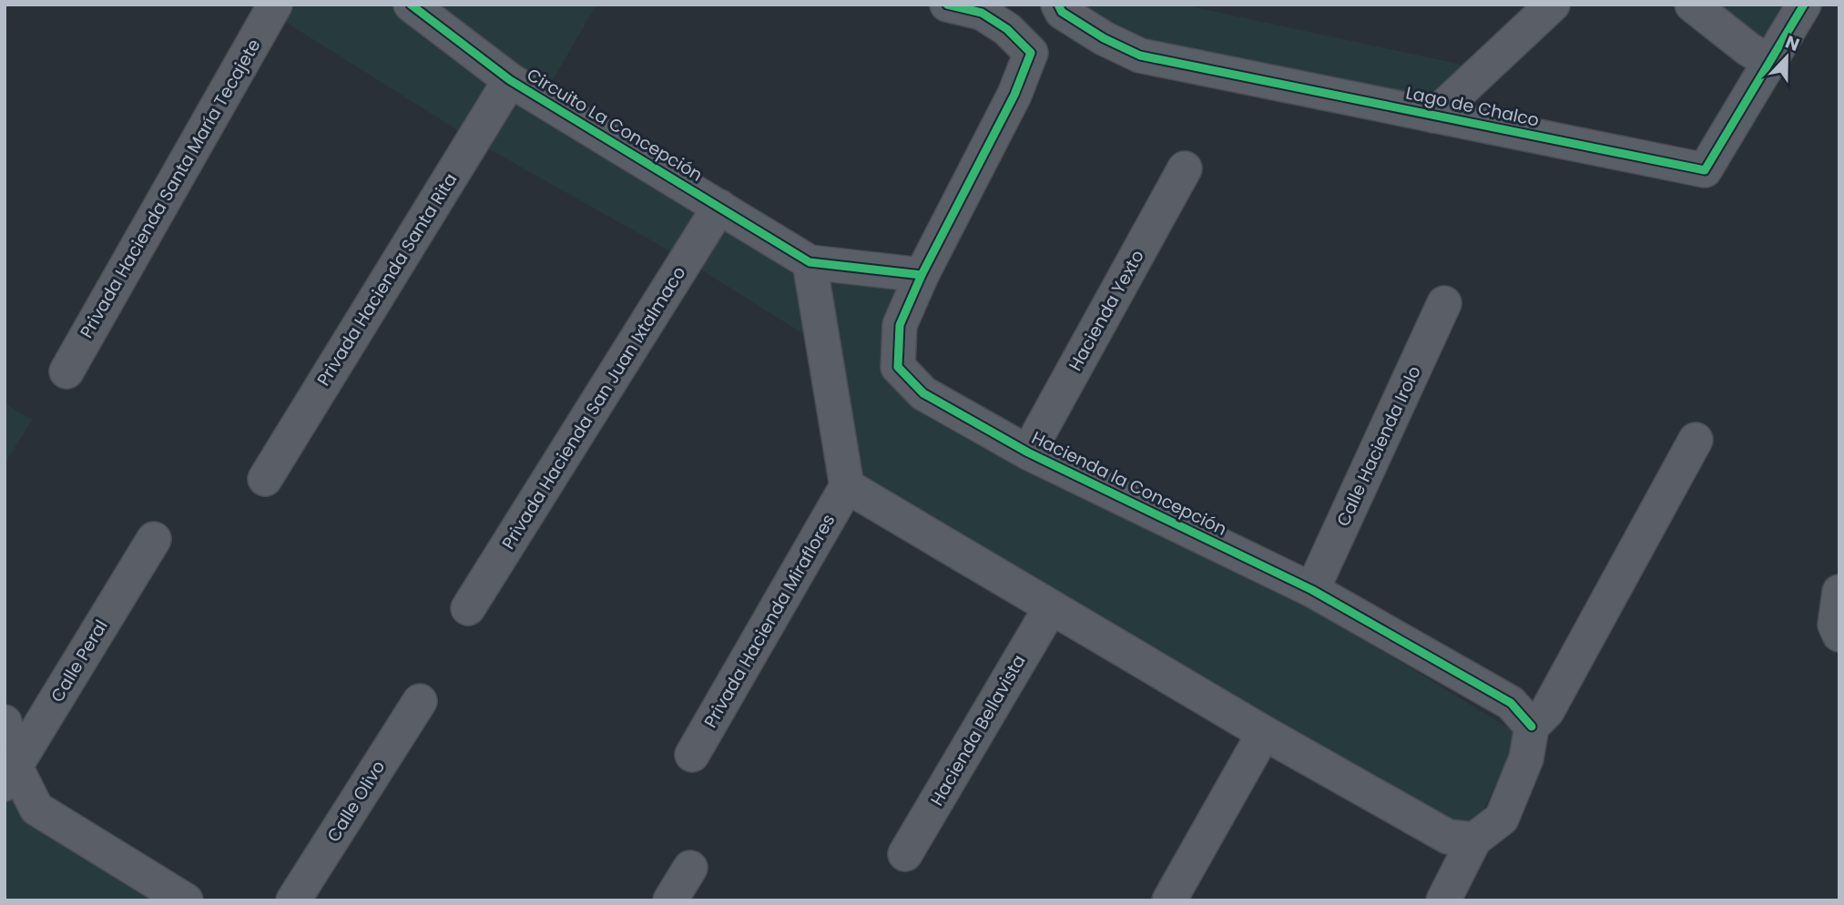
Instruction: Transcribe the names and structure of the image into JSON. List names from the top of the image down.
{
  "streets": {
    "street": [
      "Lago de Chalco",
      "Circuito La Concepción",
      "Privada Hacienda Santa María Tecajete",
      "Privada Hacienda Santa Rita",
      "Hacienda Yexto",
      "Privada Hacienda San Juan Ixtalmaco",
      "Calle Hacienda Irolo",
      "Hacienda la Concepción",
      "Privada Hacienda Miraflores",
      "Calle Peral",
      "Hacienda Bellavista",
      "Calle Olivo"
    ]
  },
  "crossings": [
    ["Circuito La Concepción", "Privada Hacienda Santa Rita"],
    ["Circuito La Concepción", "Privada Hacienda San Juan Ixtalmaco"],
    ["Hacienda Yexto", "Hacienda la Concepción"],
    ["Calle Hacienda Irolo", "Hacienda la Concepción"]
  ],
  "north": "top"
}
